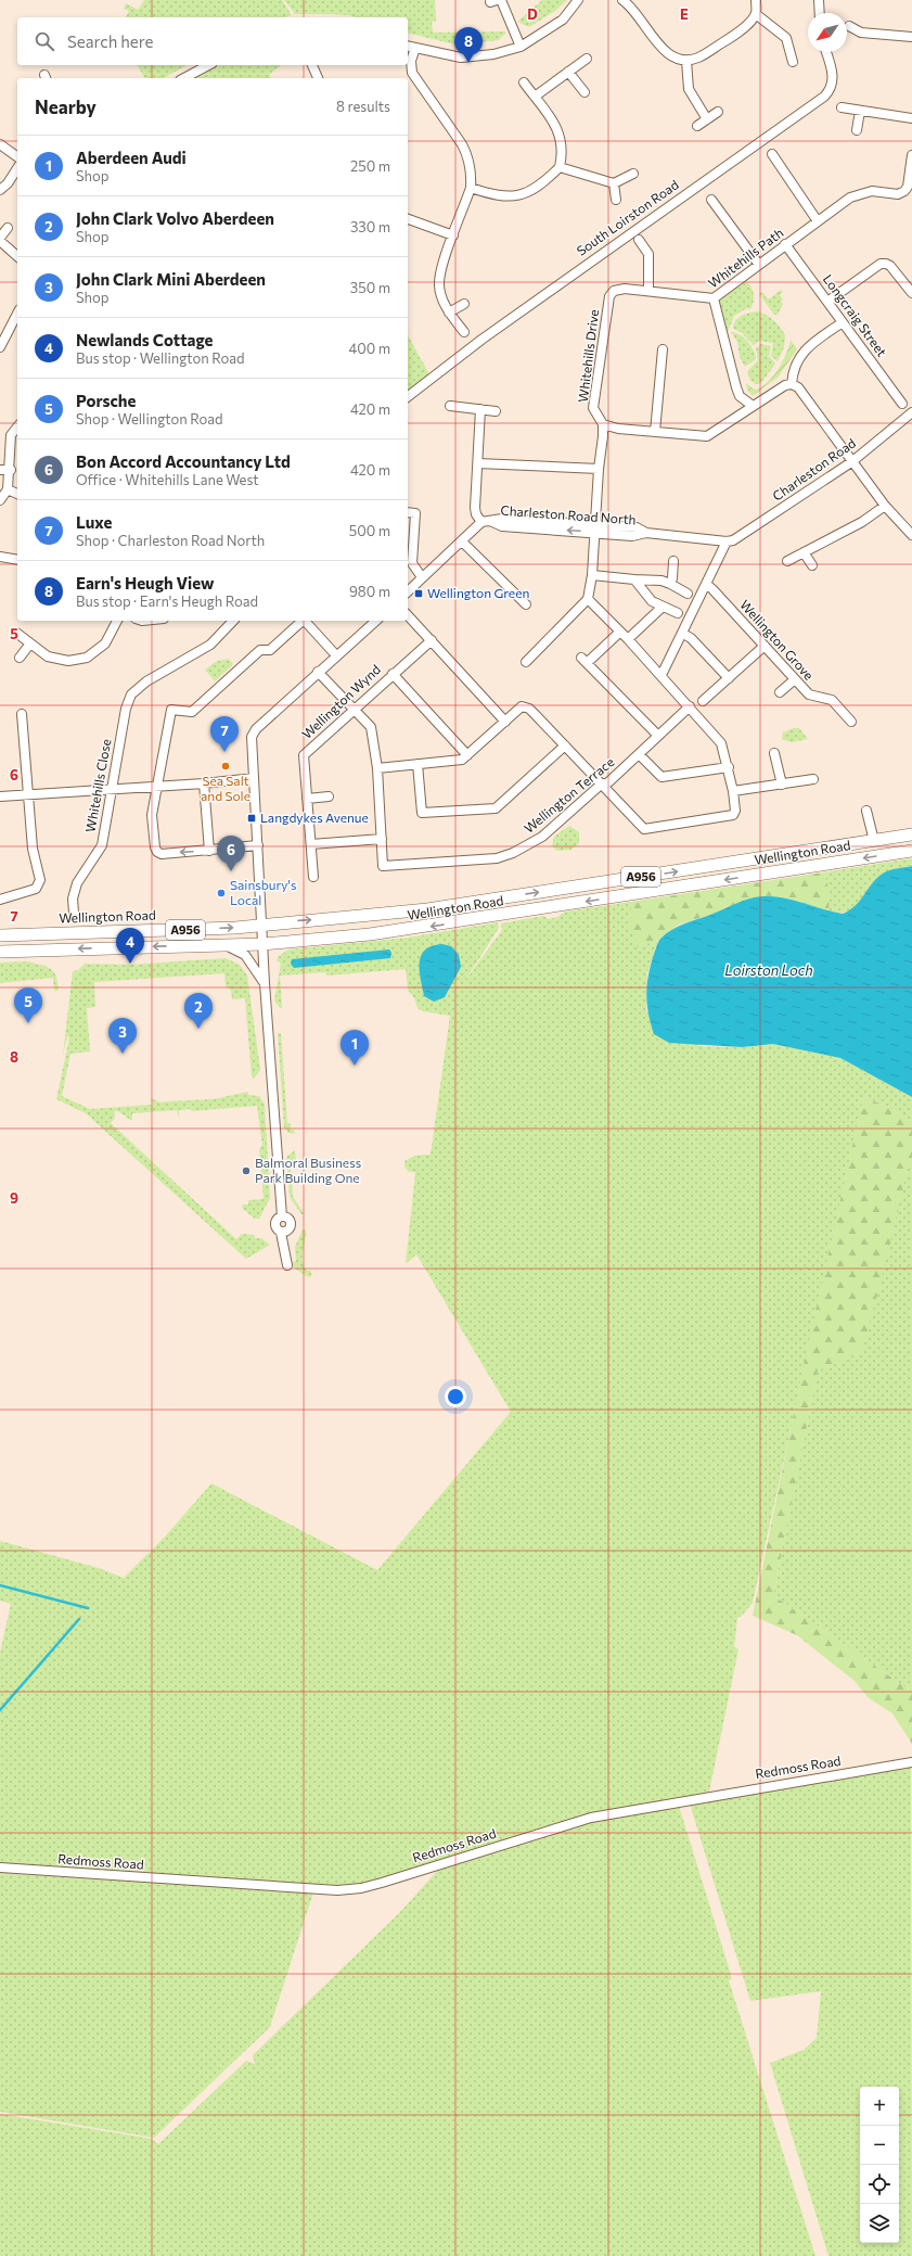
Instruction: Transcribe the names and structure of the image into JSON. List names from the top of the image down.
{
  "streets": {
    "main road": ["Wellington Road", "A956"],
    "street": [
      "South Loirston Road",
      "Whitehills Path",
      "Longcraig Street",
      "Whitehills Drive",
      "Charleston Road",
      "Charleston Road North",
      "Wellington Grove",
      "Wellington Wynd",
      "Whitehills Close",
      "Wellington Terrace",
      "Redmoss Road"
    ]
  },
  "crossings": [
    ["Whitehills Path", "Longcraig Street"],
    ["Whitehills Path", "Whitehills Drive"],
    ["Whitehills Drive", "Charleston Road North"],
    ["Charleston Road", "Charleston Road North"],
    ["Wellington Wynd", "Wellington Terrace"]
  ],
  "water": ["Loirston Loch"],
  "places": {
    "transit": ["Wellington Green", "Langdykes Avenue"],
    "other": ["Sea Salt and Sole", "Sainsbury's Local", "Balmoral Business Park Building One"]
  },
  "north": "bottom left",
  "page": {
    "search": "Search here",
    "pins": [
      "8",
      "7",
      "6",
      "4",
      "5",
      "2",
      "3",
      "1"
    ],
    "heading": ["Nearby", "8 results"],
    "list": [
      {
        "mark": "1",
        "name": "Aberdeen Audi",
        "note": "Shop",
        "value": "250 m"
      },
      {
        "mark": "2",
        "name": "John Clark Volvo Aberdeen",
        "note": "Shop",
        "value": "330 m"
      },
      {
        "mark": "3",
        "name": "John Clark Mini Aberdeen",
        "note": "Shop",
        "value": "350 m"
      },
      {
        "mark": "4",
        "name": "Newlands Cottage",
        "note": "Bus stop · Wellington Road",
        "value": "400 m"
      },
      {
        "mark": "5",
        "name": "Porsche",
        "note": "Shop · Wellington Road",
        "value": "420 m"
      },
      {
        "mark": "6",
        "name": "Bon Accord Accountancy Ltd",
        "note": "Office · Whitehills Lane West",
        "value": "420 m"
      },
      {
        "mark": "7",
        "name": "Luxe",
        "note": "Shop · Charleston Road North",
        "value": "500 m"
      },
      {
        "mark": "8",
        "name": "Earn's Heugh View",
        "note": "Bus stop · Earn's Heugh Road",
        "value": "980 m"
      }
    ],
    "map_buttons": ["+", "−"]
  },
  "grid": {
    "columns": ["D", "E"],
    "rows": [
      "5",
      "6",
      "7",
      "8",
      "9"
    ]
  }
}
